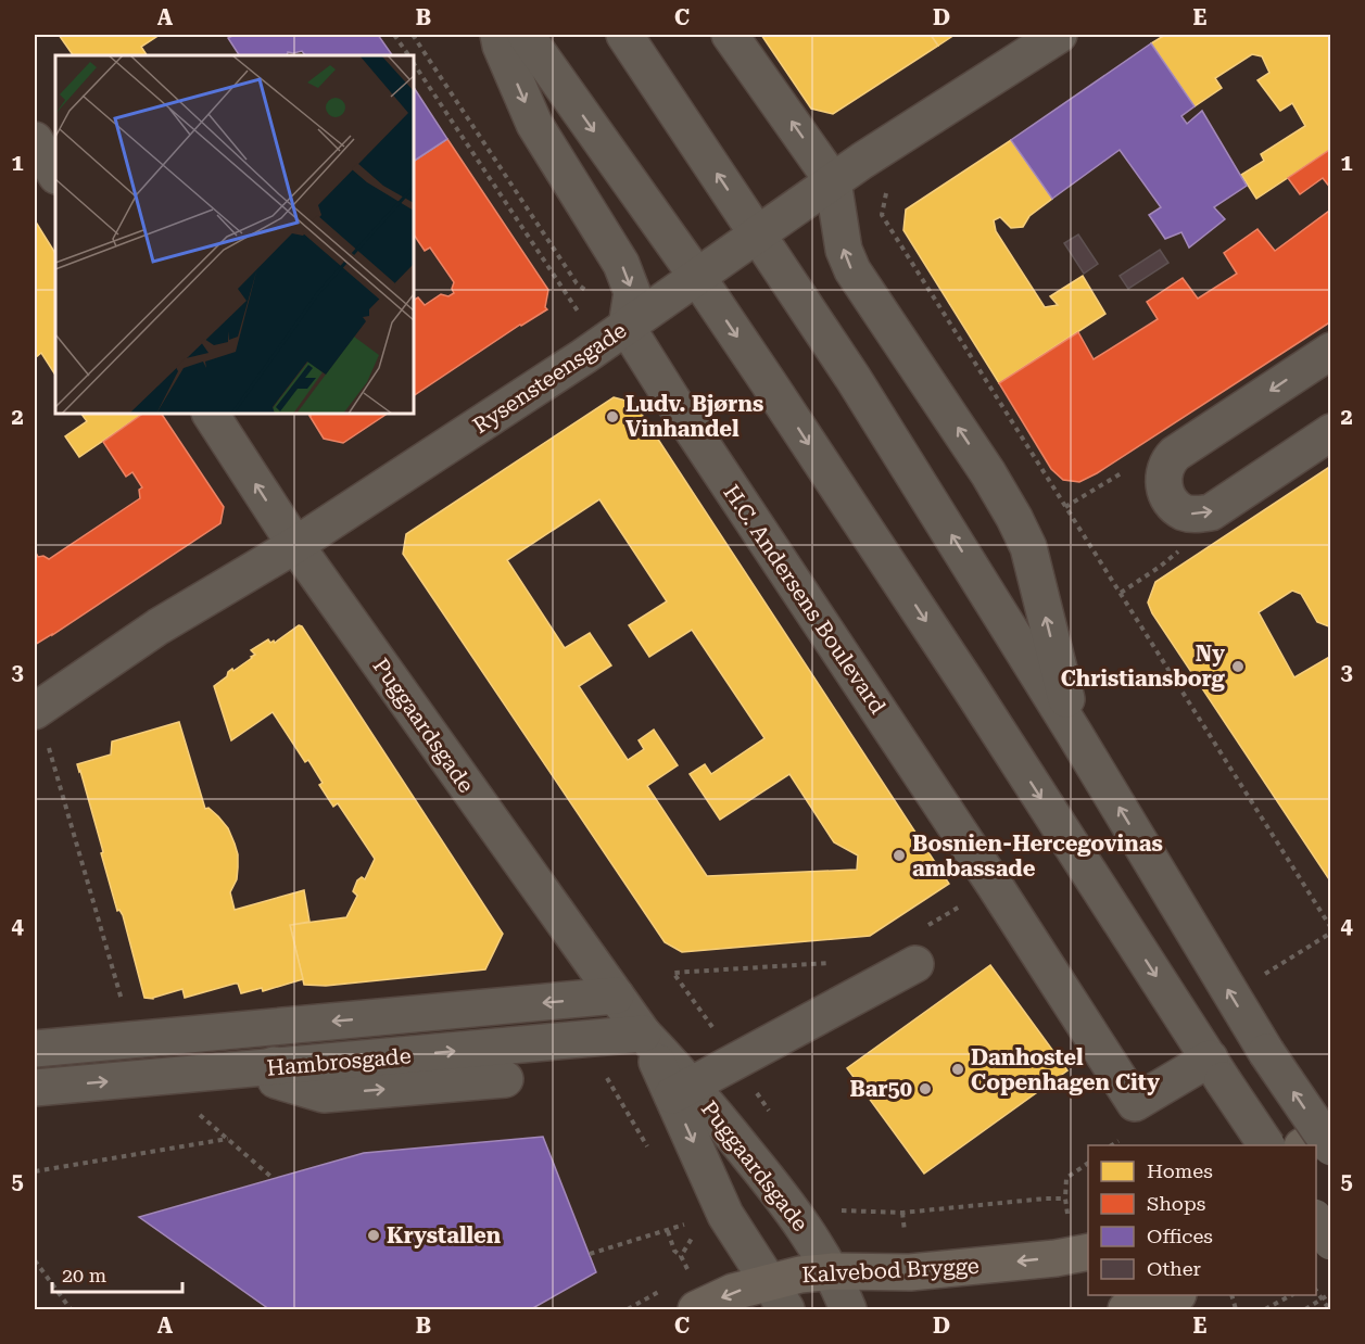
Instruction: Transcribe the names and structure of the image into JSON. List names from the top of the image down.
{
  "streets": {
    "main road": ["Kalvebod Brygge"],
    "street": [
      "Rysensteensgade",
      "H.C. Andersens Boulevard",
      "Puggaardsgade",
      "Hambrosgade"
    ]
  },
  "crossings": [
    ["Rysensteensgade", "H.C. Andersens Boulevard"],
    ["Rysensteensgade", "Puggaardsgade"],
    ["Puggaardsgade", "Hambrosgade"],
    ["Puggaardsgade", "Kalvebod Brygge"]
  ],
  "one_way": ["Kalvebod Brygge"],
  "places": [
    "Ludv. Bjørns Vinhandel",
    "Ny Christiansborg",
    "Bosnien-Hercegovinas ambassade",
    "Danhostel Copenhagen City",
    "Bar50",
    "Krystallen"
  ],
  "legend": [
    "Homes",
    "Shops",
    "Offices",
    "Other"
  ],
  "scale_bar": "20 m",
  "grid": {
    "columns": [
      "A",
      "B",
      "C",
      "D",
      "E"
    ],
    "rows": [
      "1",
      "2",
      "3",
      "4",
      "5"
    ]
  }
}
